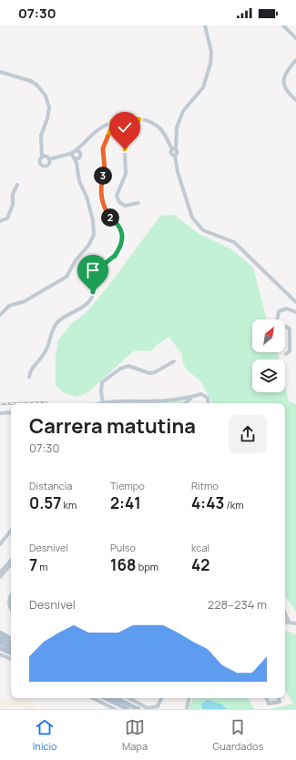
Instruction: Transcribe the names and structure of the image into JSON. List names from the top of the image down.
{
  "north": "top right",
  "page": {
    "status": "07:30",
    "pins": ["3", "2"],
    "heading": ["Carrera matutina", "07:30"],
    "stats": [
      ["Distancia", "0.57 km"],
      ["Tiempo", "2:41"],
      ["Ritmo", "4:43 /km"],
      ["Desnivel", "7 m"],
      ["Pulso", "168 bpm"],
      ["kcal", "42"]
    ],
    "chart": ["Desnivel", "228–234 m"],
    "tabs": ["Inicio", "Mapa", "Guardados"]
  }
}
